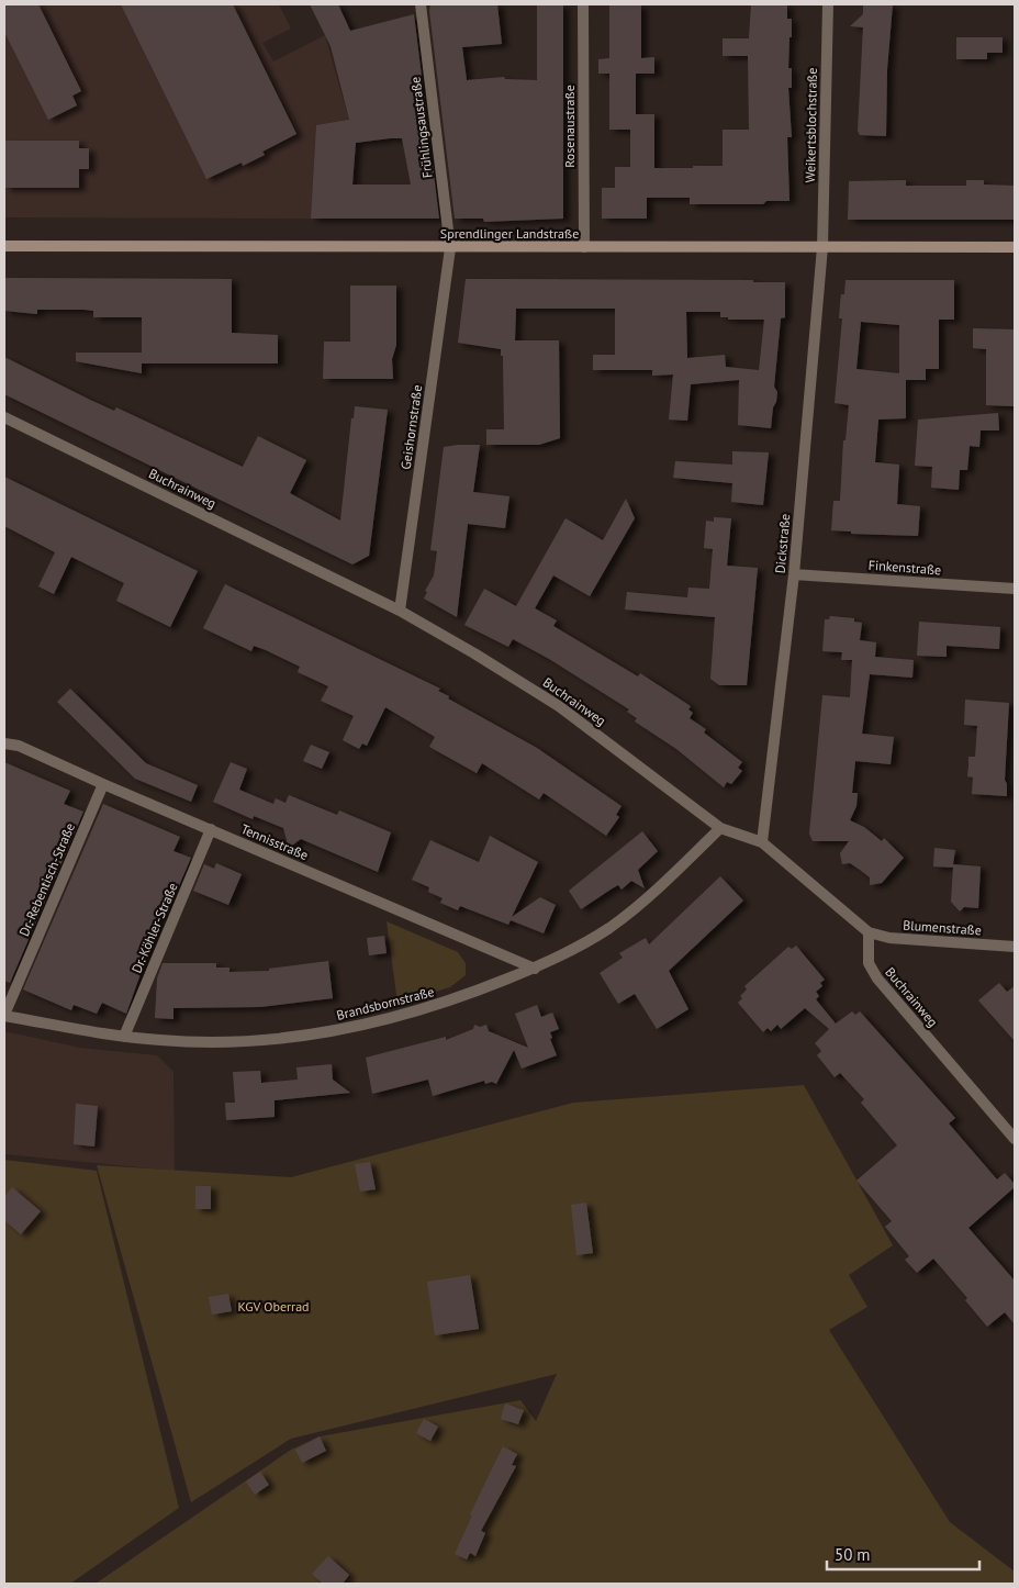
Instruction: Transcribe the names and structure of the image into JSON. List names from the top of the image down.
{
  "streets": {
    "main road": ["Sprendlinger Landstraße"],
    "street": [
      "Weikertsblochstraße",
      "Rosenaustraße",
      "Frühlingsaustraße",
      "Geishornstraße",
      "Buchrainweg",
      "Dickstraße",
      "Finkenstraße",
      "Tennisstraße",
      "Dr.-Rebentisch-Straße",
      "Dr.-Köhler-Straße",
      "Blumenstraße",
      "Brandsbornstraße"
    ]
  },
  "crossings": [
    ["Weikertsblochstraße", "Sprendlinger Landstraße"],
    ["Weikertsblochstraße", "Dickstraße"],
    ["Rosenaustraße", "Sprendlinger Landstraße"],
    ["Frühlingsaustraße", "Sprendlinger Landstraße"],
    ["Frühlingsaustraße", "Geishornstraße"],
    ["Sprendlinger Landstraße", "Geishornstraße"],
    ["Sprendlinger Landstraße", "Dickstraße"],
    ["Geishornstraße", "Buchrainweg"],
    ["Buchrainweg", "Dickstraße"],
    ["Buchrainweg", "Blumenstraße"],
    ["Buchrainweg", "Brandsbornstraße"],
    ["Dickstraße", "Finkenstraße"],
    ["Tennisstraße", "Dr.-Rebentisch-Straße"],
    ["Tennisstraße", "Dr.-Köhler-Straße"],
    ["Tennisstraße", "Brandsbornstraße"],
    ["Dr.-Rebentisch-Straße", "Brandsbornstraße"],
    ["Dr.-Köhler-Straße", "Brandsbornstraße"]
  ],
  "parks": ["KGV Oberrad"],
  "scale_bar": "50 m"
}
